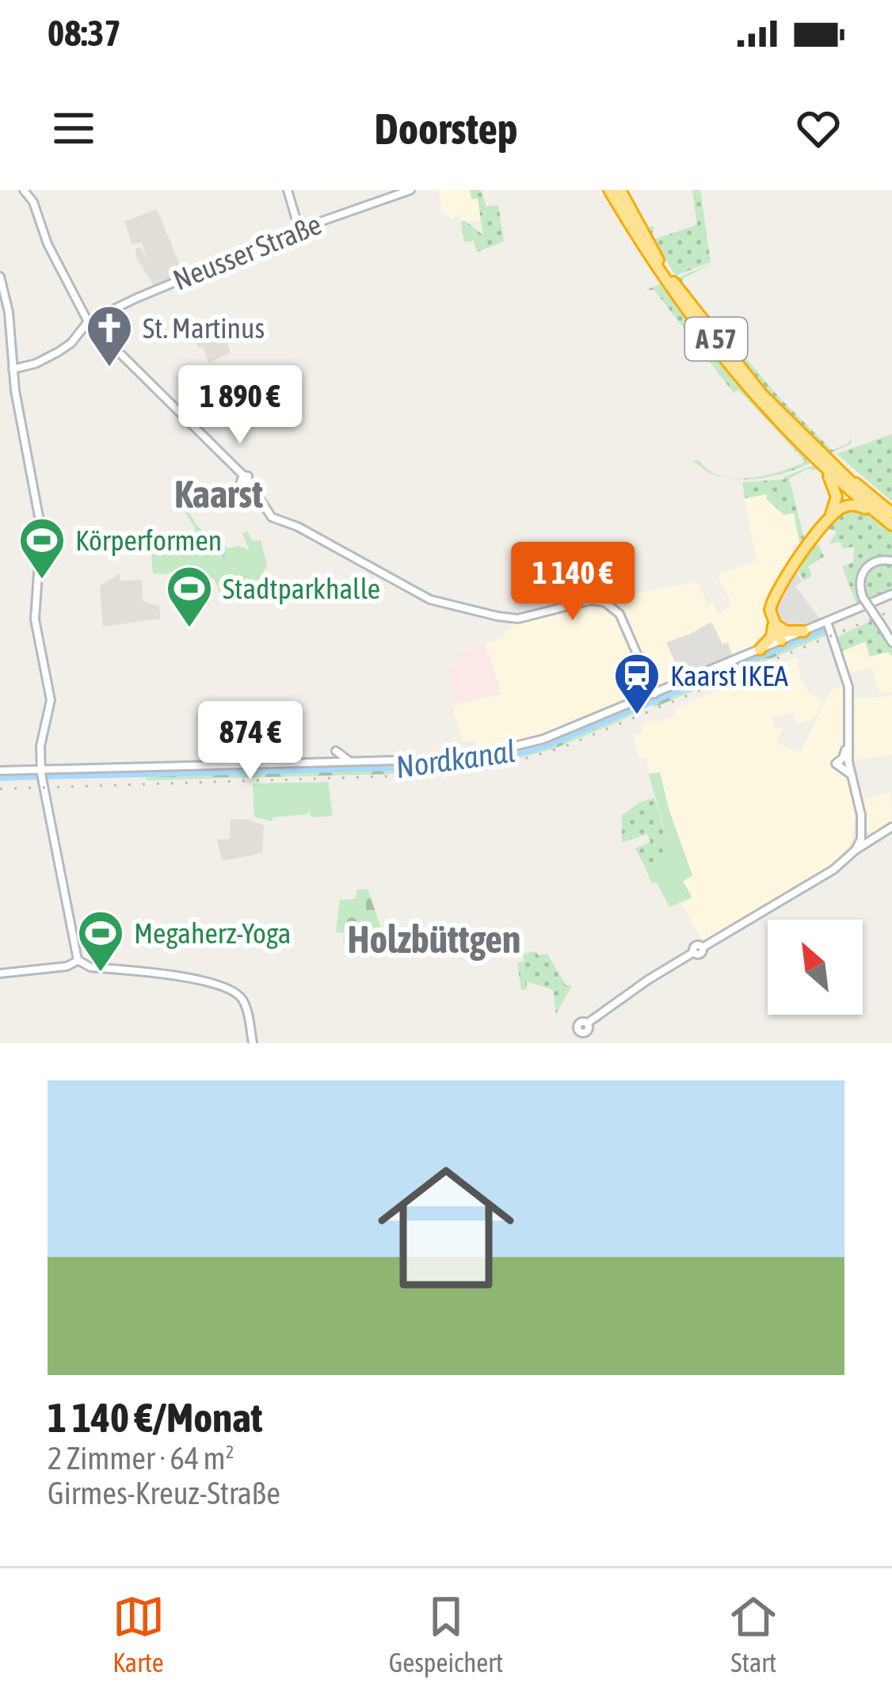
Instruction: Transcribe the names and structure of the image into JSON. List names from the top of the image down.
{
  "streets": {
    "highway": ["A 57"],
    "main road": ["Neusser Straße"]
  },
  "districts": ["Kaarst", "Holzbüttgen"],
  "water": ["Nordkanal"],
  "places": {
    "church": ["St. Martinus"],
    "sports": ["Körperformen", "Stadtparkhalle", "Megaherz-Yoga"],
    "station": ["Kaarst IKEA"]
  },
  "north": "top left",
  "page": {
    "status": "08:37",
    "header": "Doorstep",
    "price": ["1 890 €", "1 140 €", "874 €"],
    "list": [
      {
        "name": "1 140 €/Monat",
        "note": "2 Zimmer · 64 m² · Girmes-Kreuz-Straße"
      }
    ],
    "tabs": ["Karte", "Gespeichert", "Start"]
  }
}
